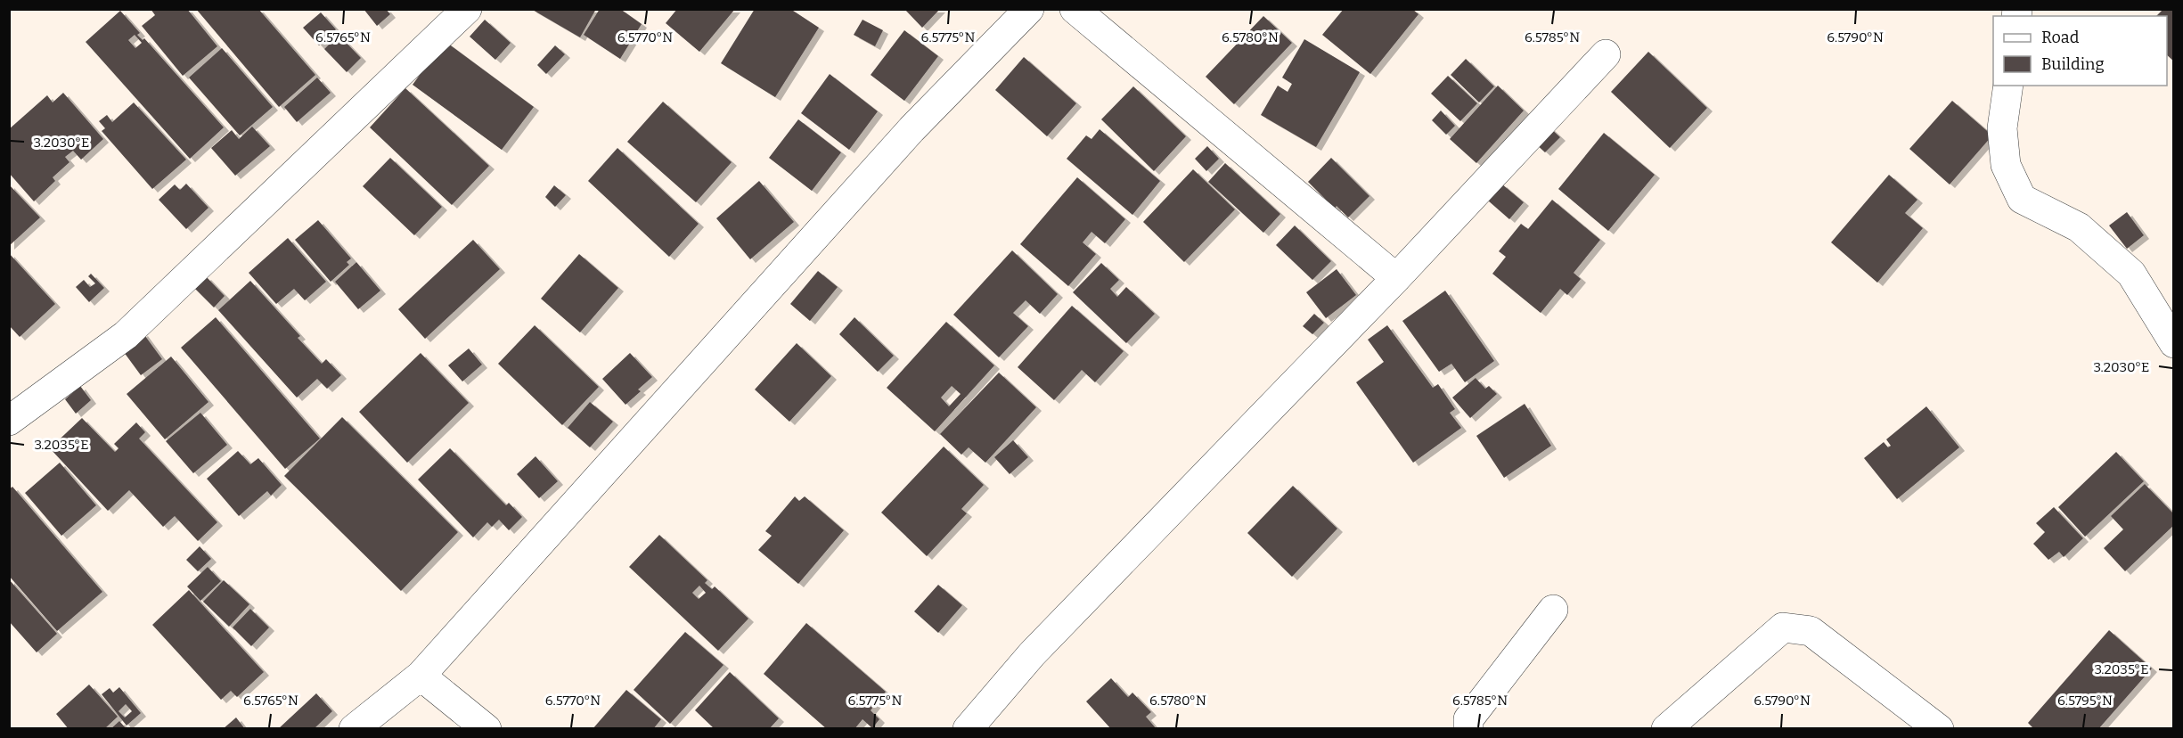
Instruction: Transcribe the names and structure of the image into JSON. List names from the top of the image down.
{
  "legend": ["Road", "Building"],
  "coordinates": [
    "6.5765°N",
    "6.5770°N",
    "6.5775°N",
    "6.5780°N",
    "6.5785°N",
    "6.5790°N",
    "3.2030°E",
    "3.2035°E",
    "6.5795°N"
  ]
}
